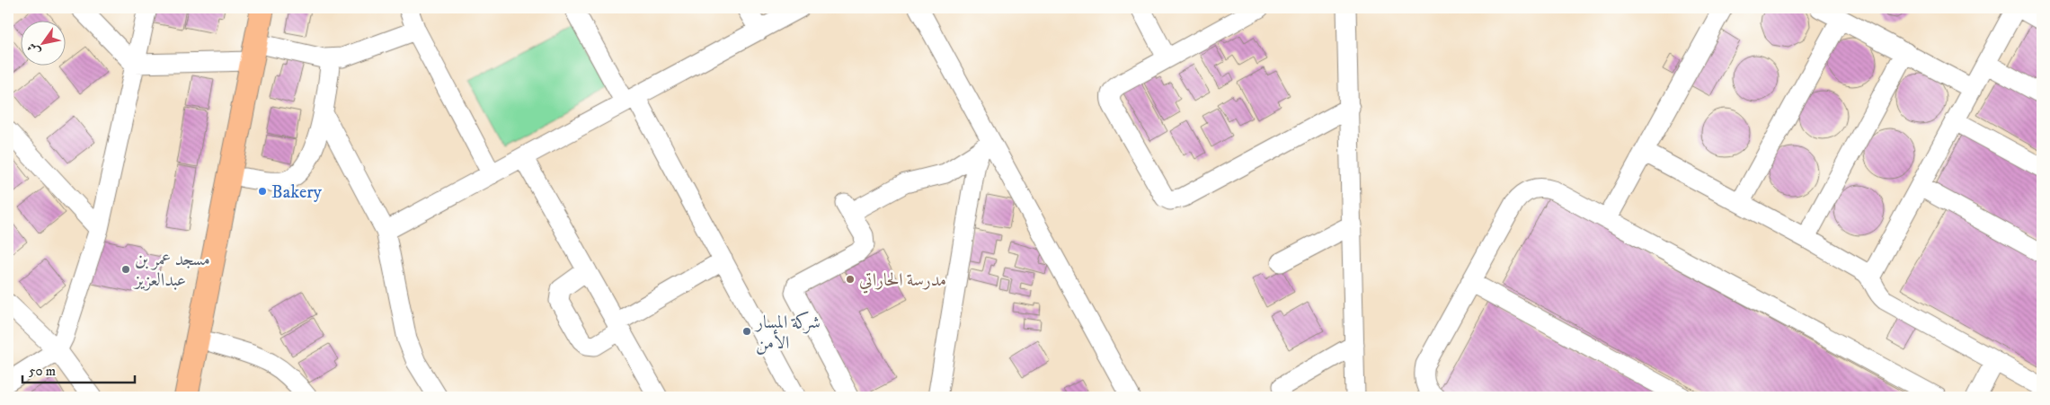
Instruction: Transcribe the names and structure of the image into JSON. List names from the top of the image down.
{
  "places": [
    "Bakery",
    "مسجد عمر بن عبدالعزيز",
    "مدرسة الحاراتي",
    "شركة المسار الأمن"
  ],
  "scale_bar": "50 m",
  "north": "bottom left"
}
